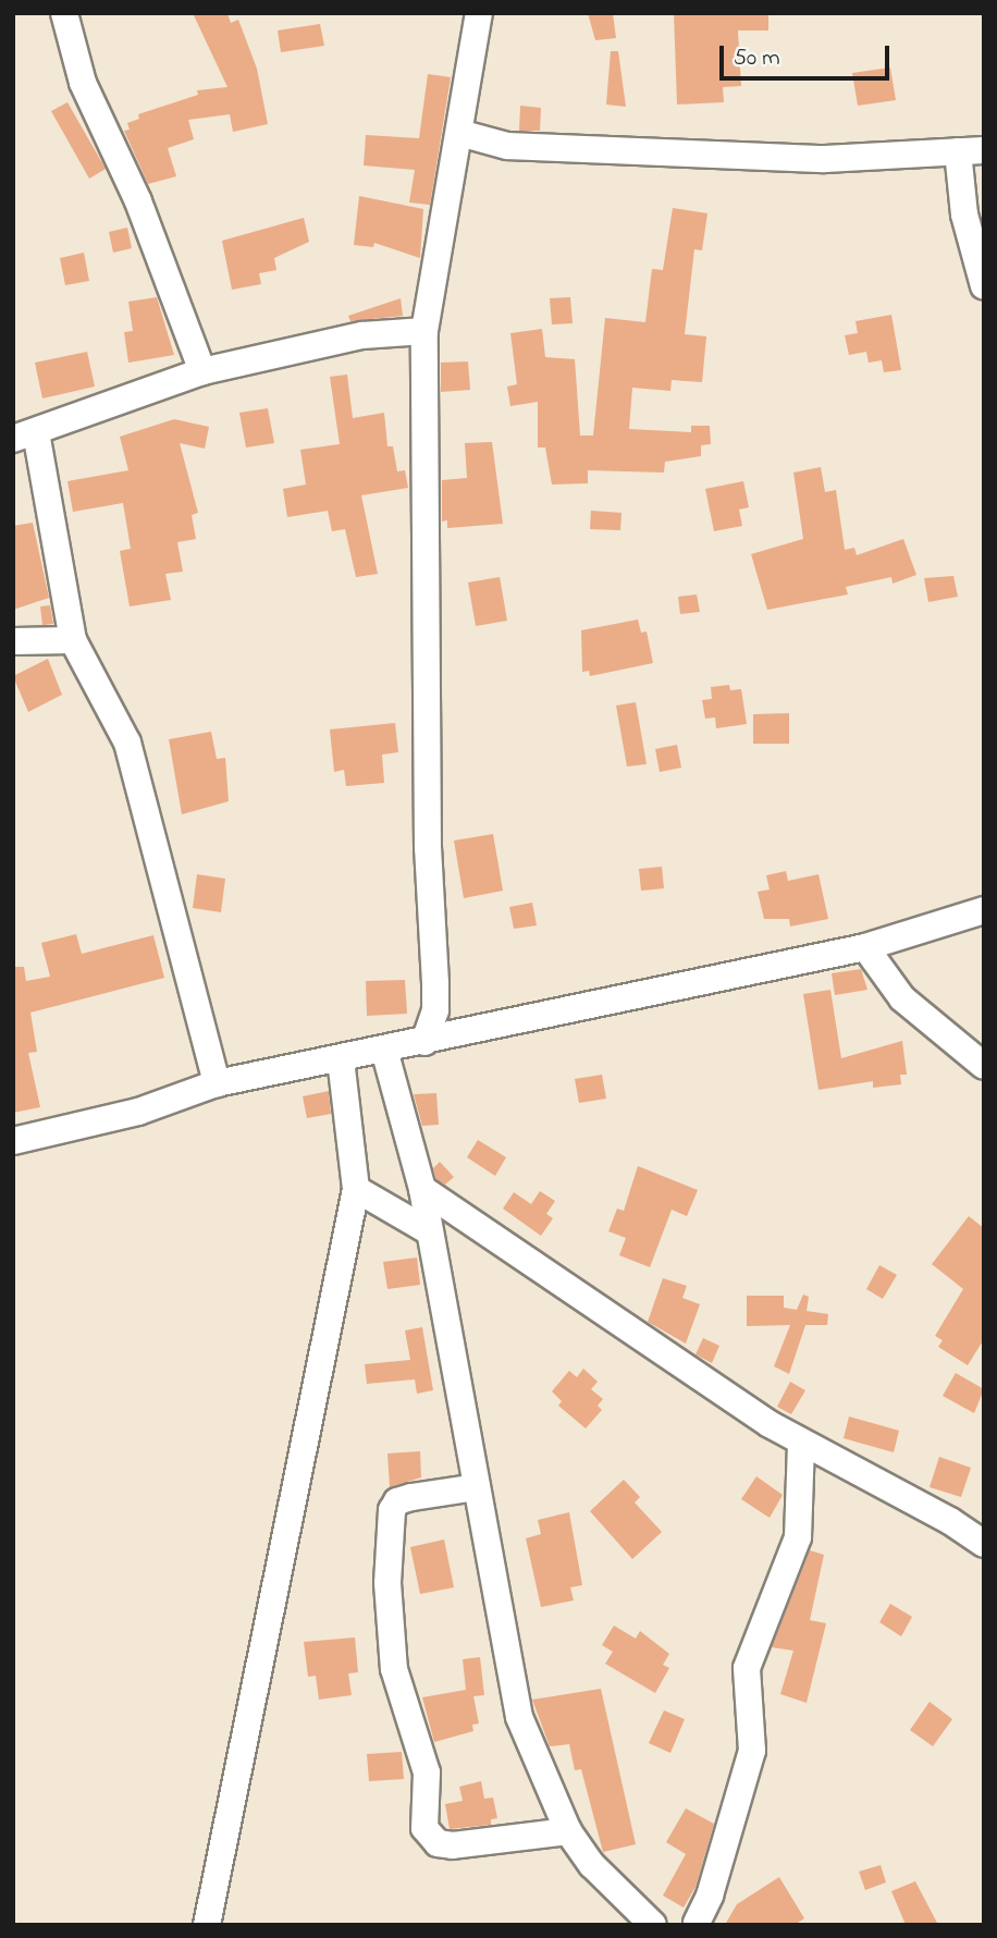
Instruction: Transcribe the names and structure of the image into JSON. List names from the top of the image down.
{
  "scale_bar": "50 m"
}
